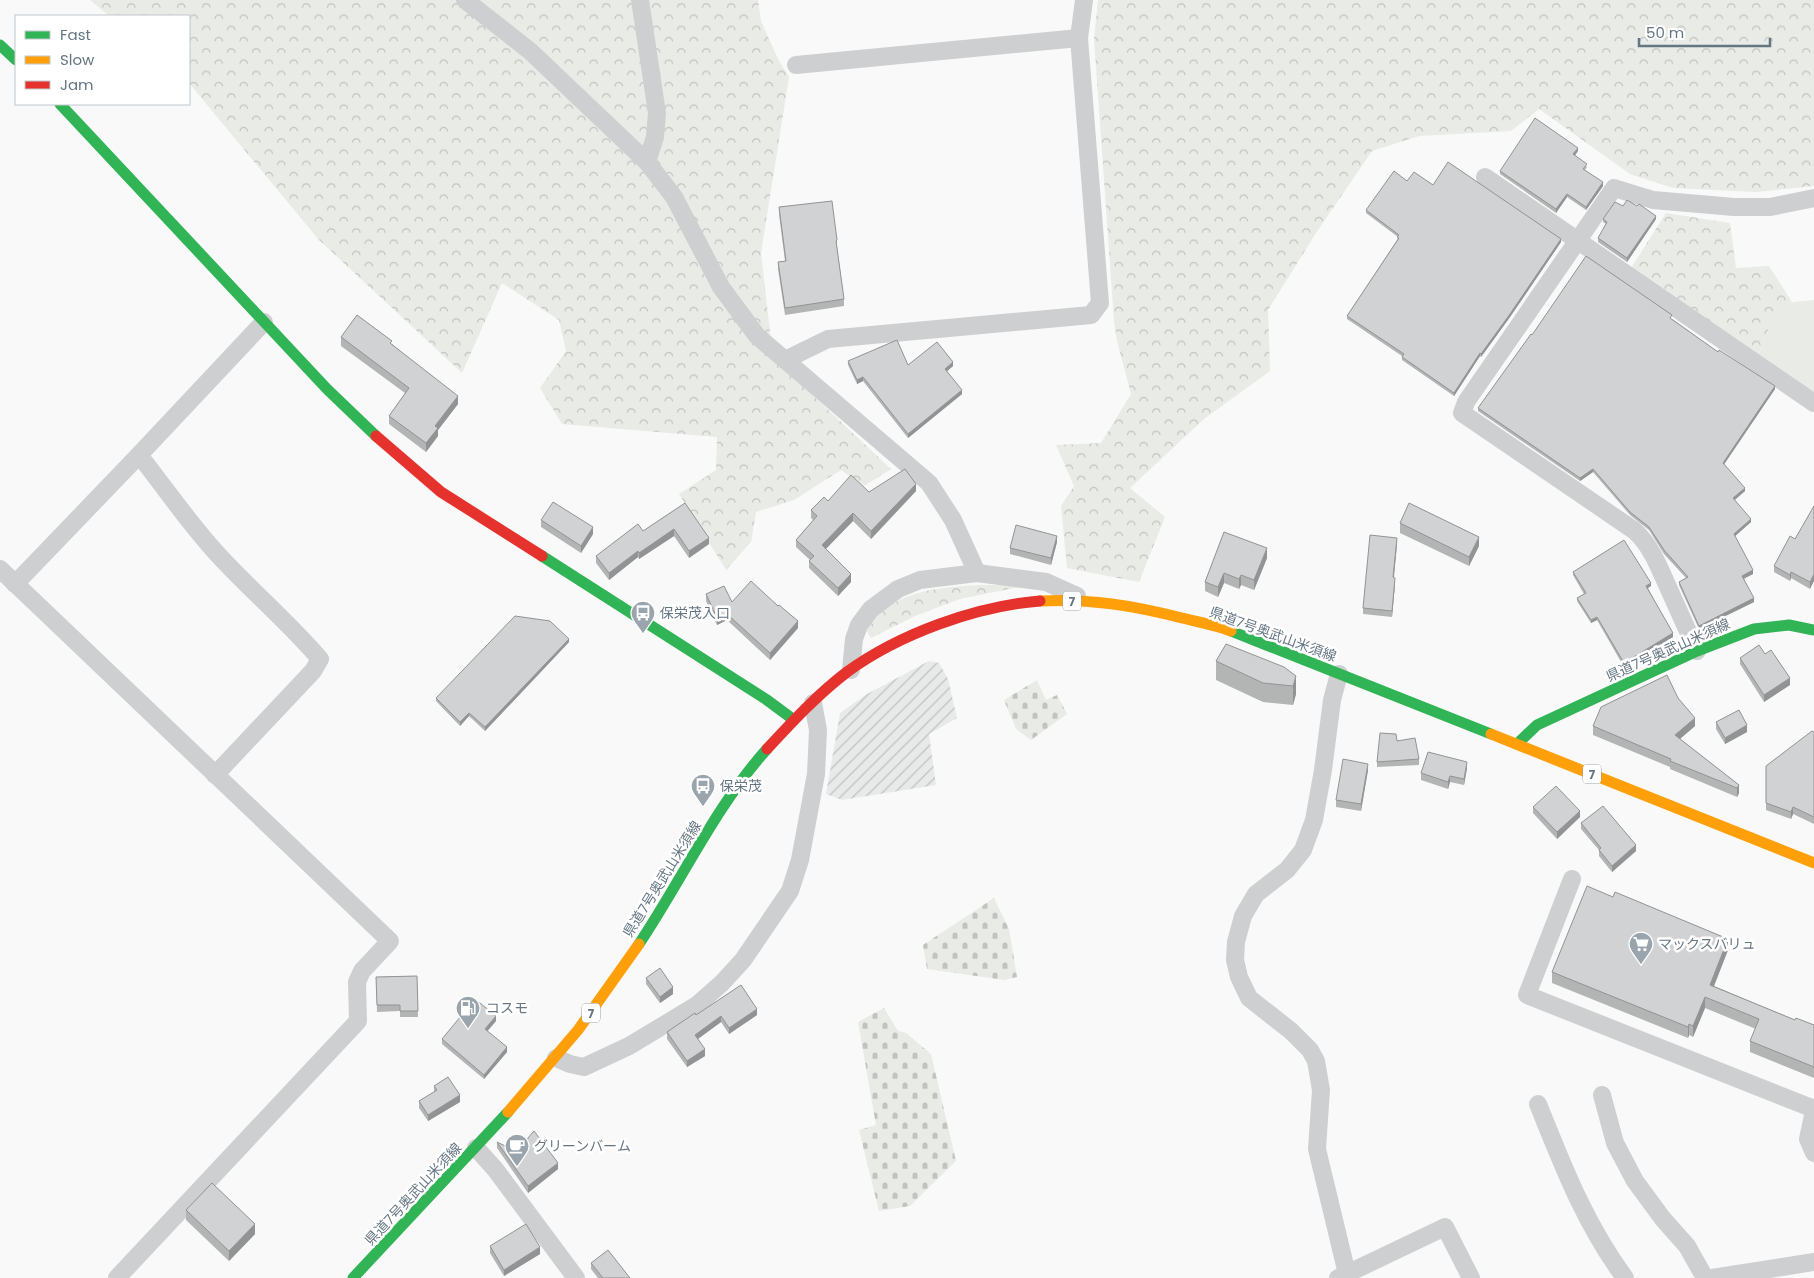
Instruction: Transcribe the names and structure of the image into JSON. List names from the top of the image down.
{
  "streets": {
    "main road": ["7", "県道7号奥武山米須線"]
  },
  "places": {
    "bus stop": ["保栄茂入口", "保栄茂"],
    "supermarket": ["マックスバリュ"],
    "fuel station": ["コスモ"],
    "cafe": ["グリーンバーム"]
  },
  "legend": ["Fast", "Slow", "Jam"],
  "scale_bar": "50 m"
}
